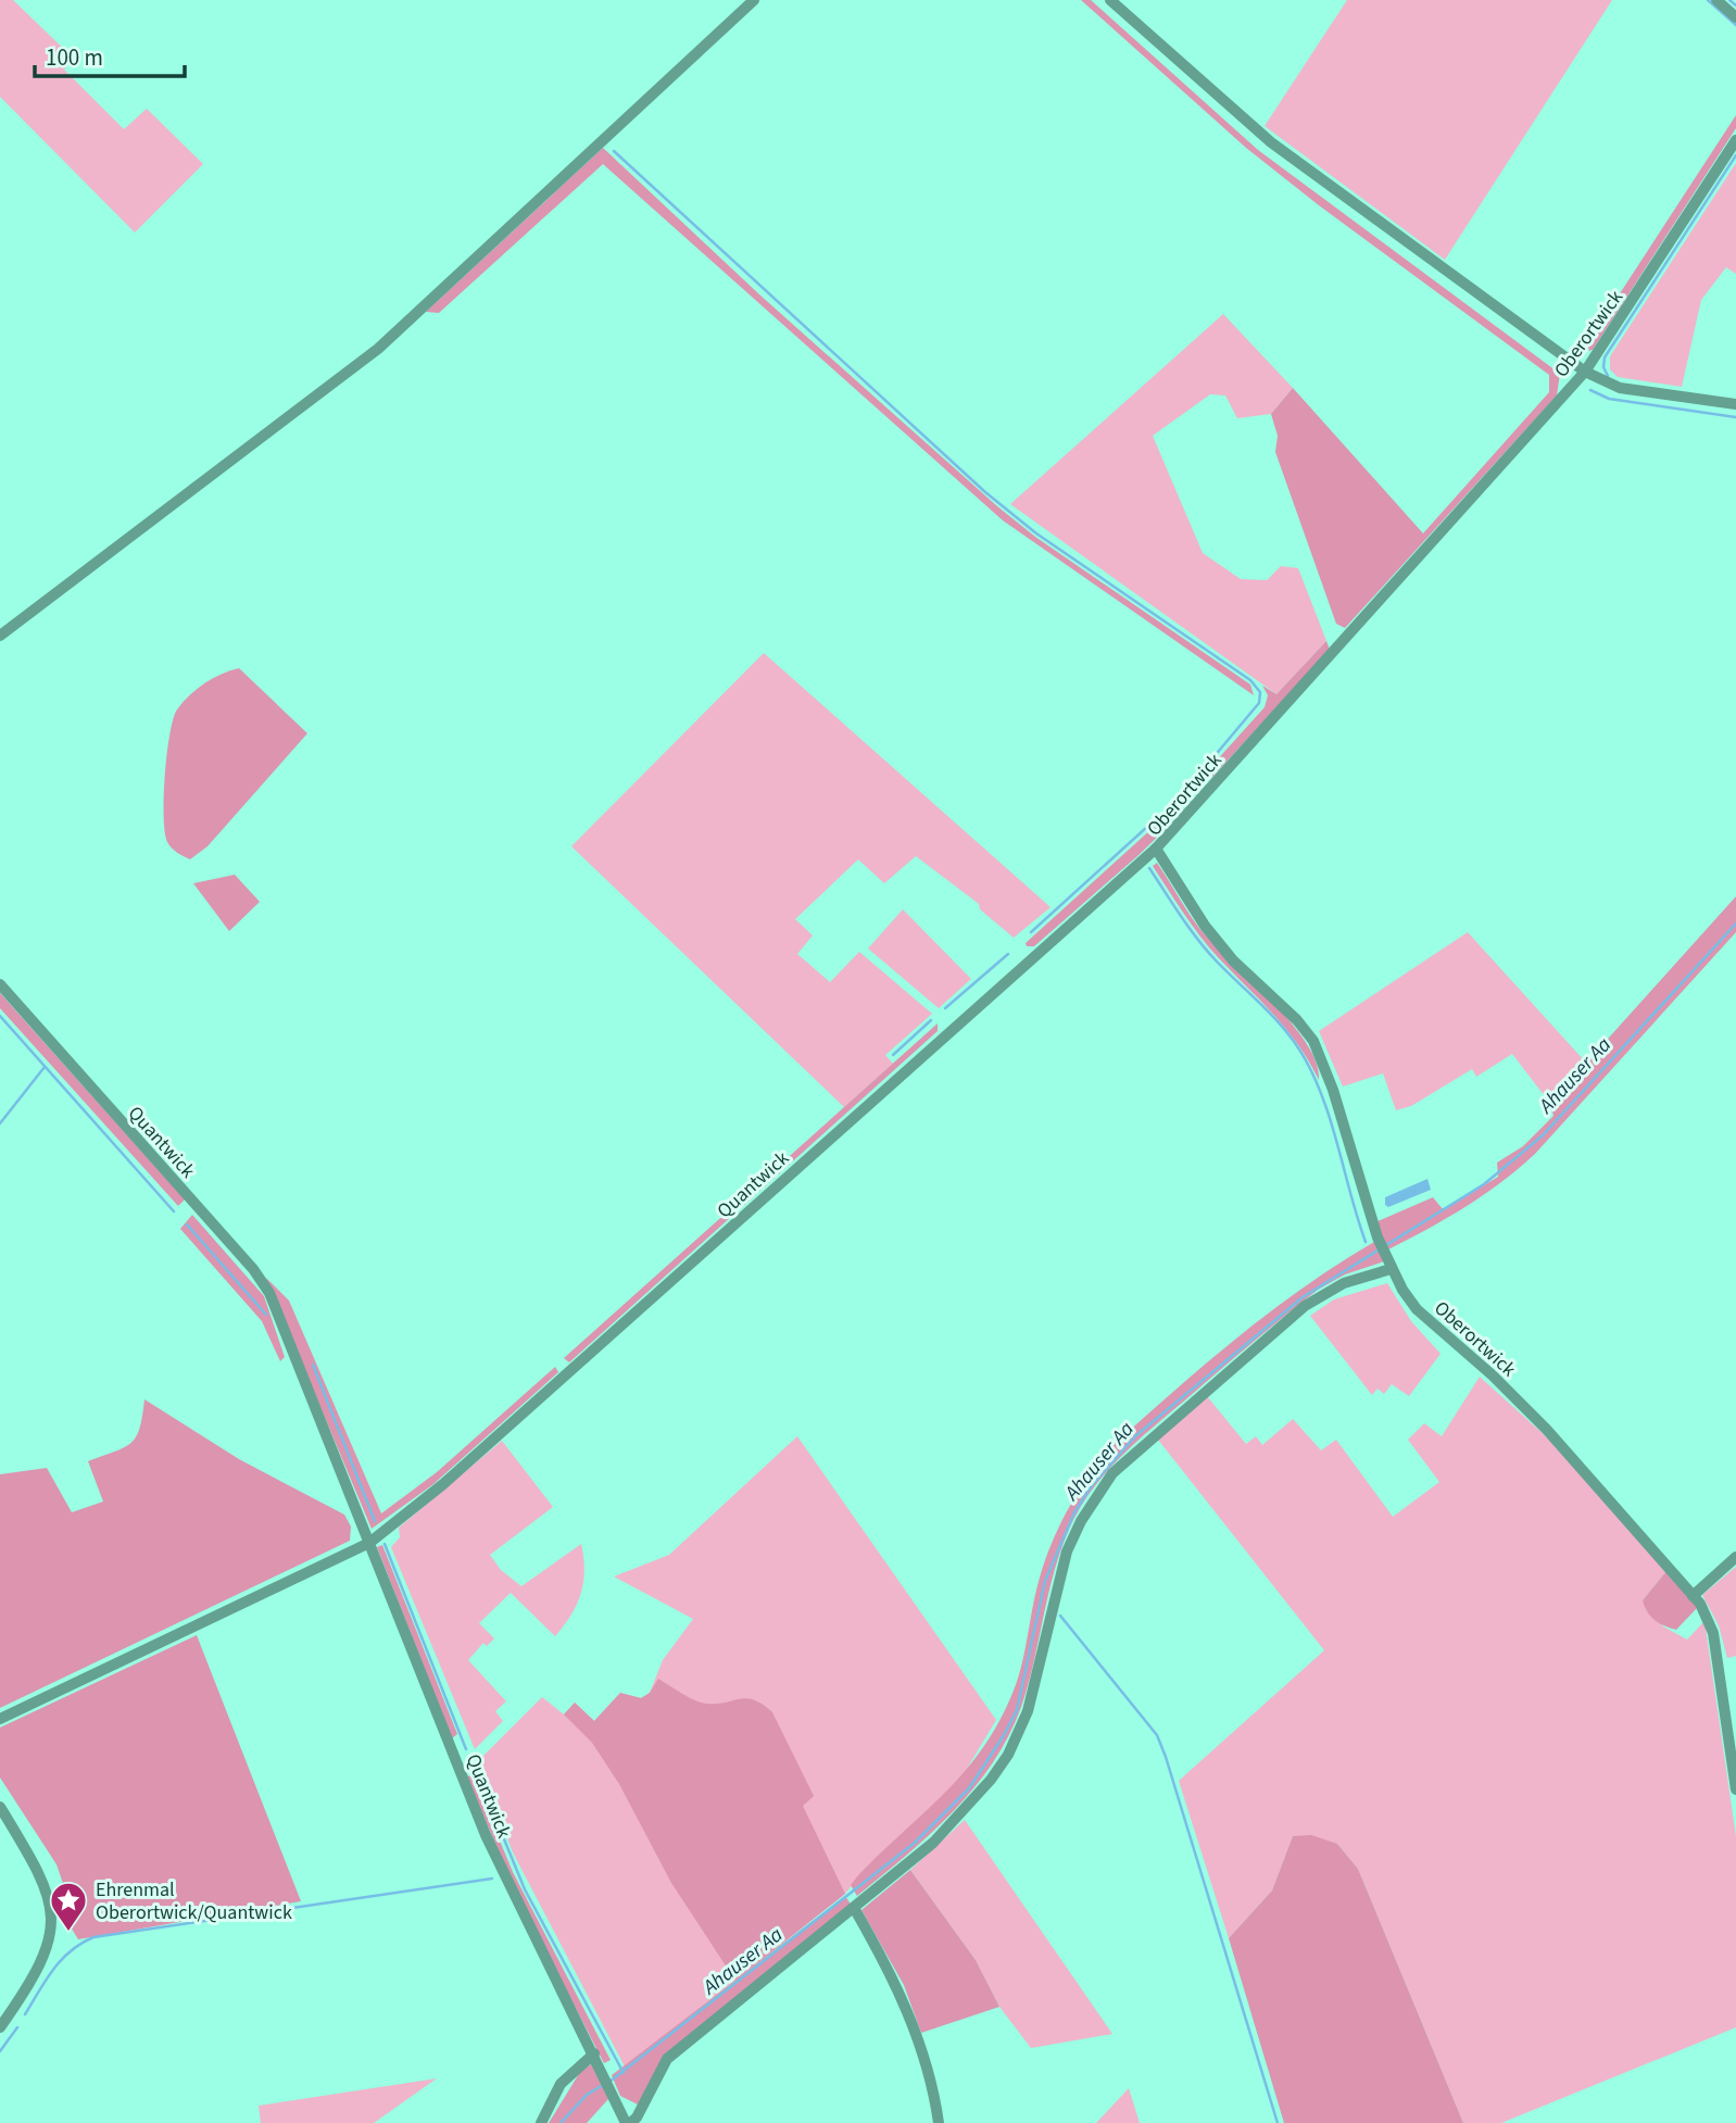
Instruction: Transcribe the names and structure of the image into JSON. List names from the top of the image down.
{
  "streets": {
    "street": ["Oberortwick", "Quantwick"]
  },
  "crossings": [
    ["Oberortwick", "Quantwick"]
  ],
  "water": ["Ahauser Aa"],
  "places": {
    "place": ["Ehrenmal Oberortwick/Quantwick"]
  },
  "scale_bar": "100 m"
}
